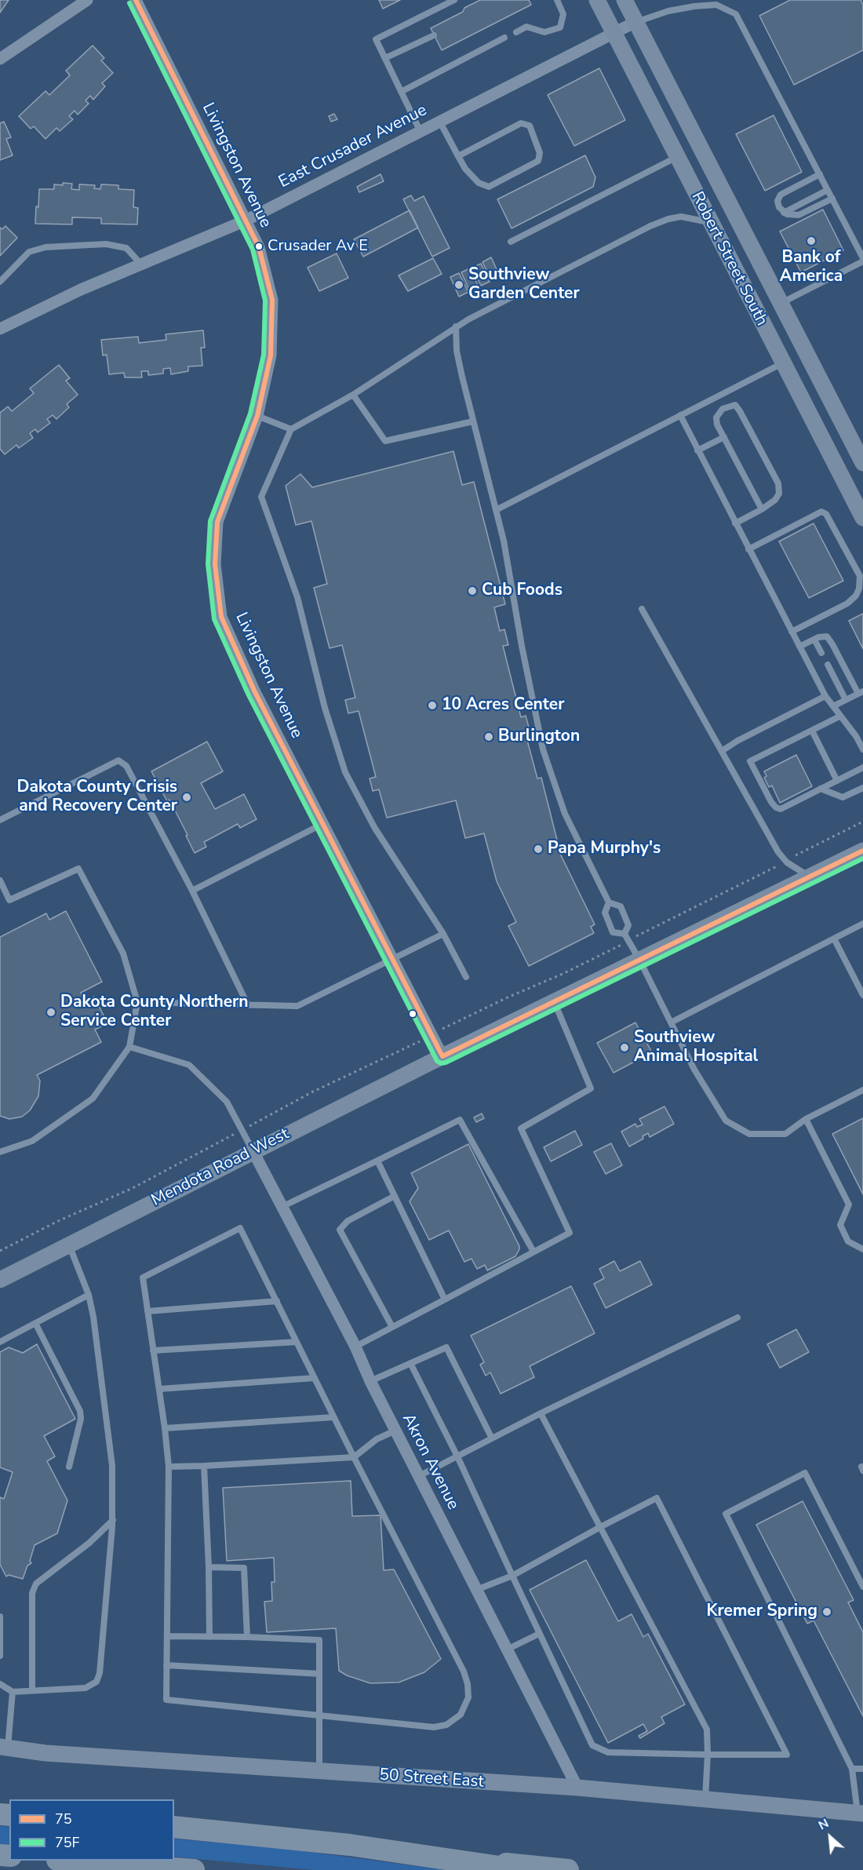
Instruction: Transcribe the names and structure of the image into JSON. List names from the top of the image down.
{
  "streets": {
    "street": [
      "East Crusader Avenue",
      "Livingston Avenue",
      "Robert Street South",
      "Mendota Road West",
      "Akron Avenue",
      "50 Street East"
    ]
  },
  "crossings": [
    ["East Crusader Avenue", "Livingston Avenue"],
    ["East Crusader Avenue", "Robert Street South"],
    ["Livingston Avenue", "Mendota Road West"],
    ["Mendota Road West", "Akron Avenue"],
    ["Akron Avenue", "50 Street East"]
  ],
  "places": [
    "Bank of America",
    "Crusader Av E",
    "Southview Garden Center",
    "Cub Foods",
    "10 Acres Center",
    "Burlington",
    "Dakota County Crisis and Recovery Center",
    "Papa Murphy's",
    "Dakota County Northern Service Center",
    "Southview Animal Hospital",
    "Kremer Spring"
  ],
  "lines": ["transit line 75", "transit line 75F"],
  "legend": ["75", "75F"],
  "north": "top left"
}
